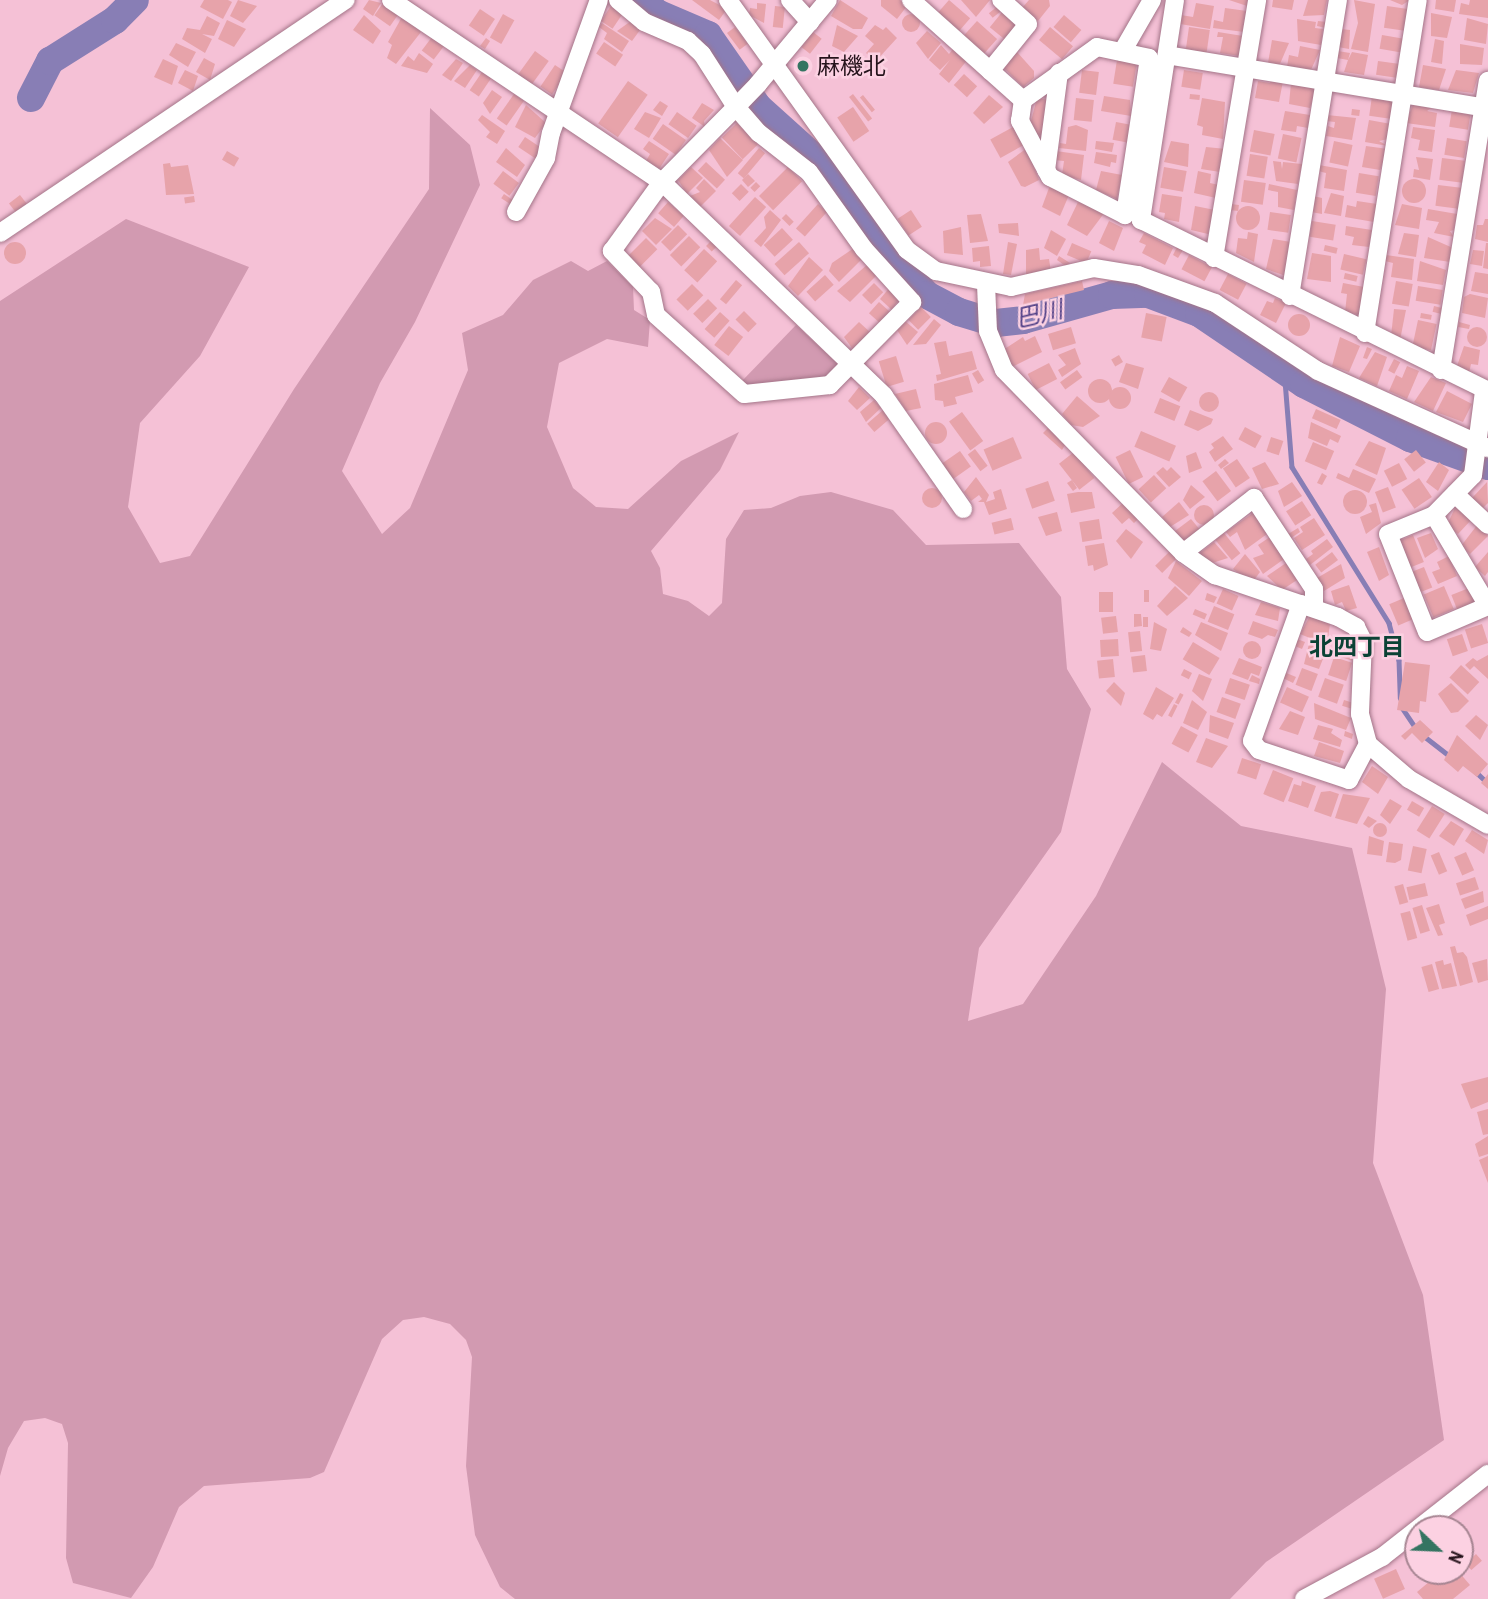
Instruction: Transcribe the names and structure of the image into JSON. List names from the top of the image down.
{
  "districts": ["北四丁目"],
  "water": ["巴川"],
  "places": ["麻機北"],
  "north": "bottom right"
}
